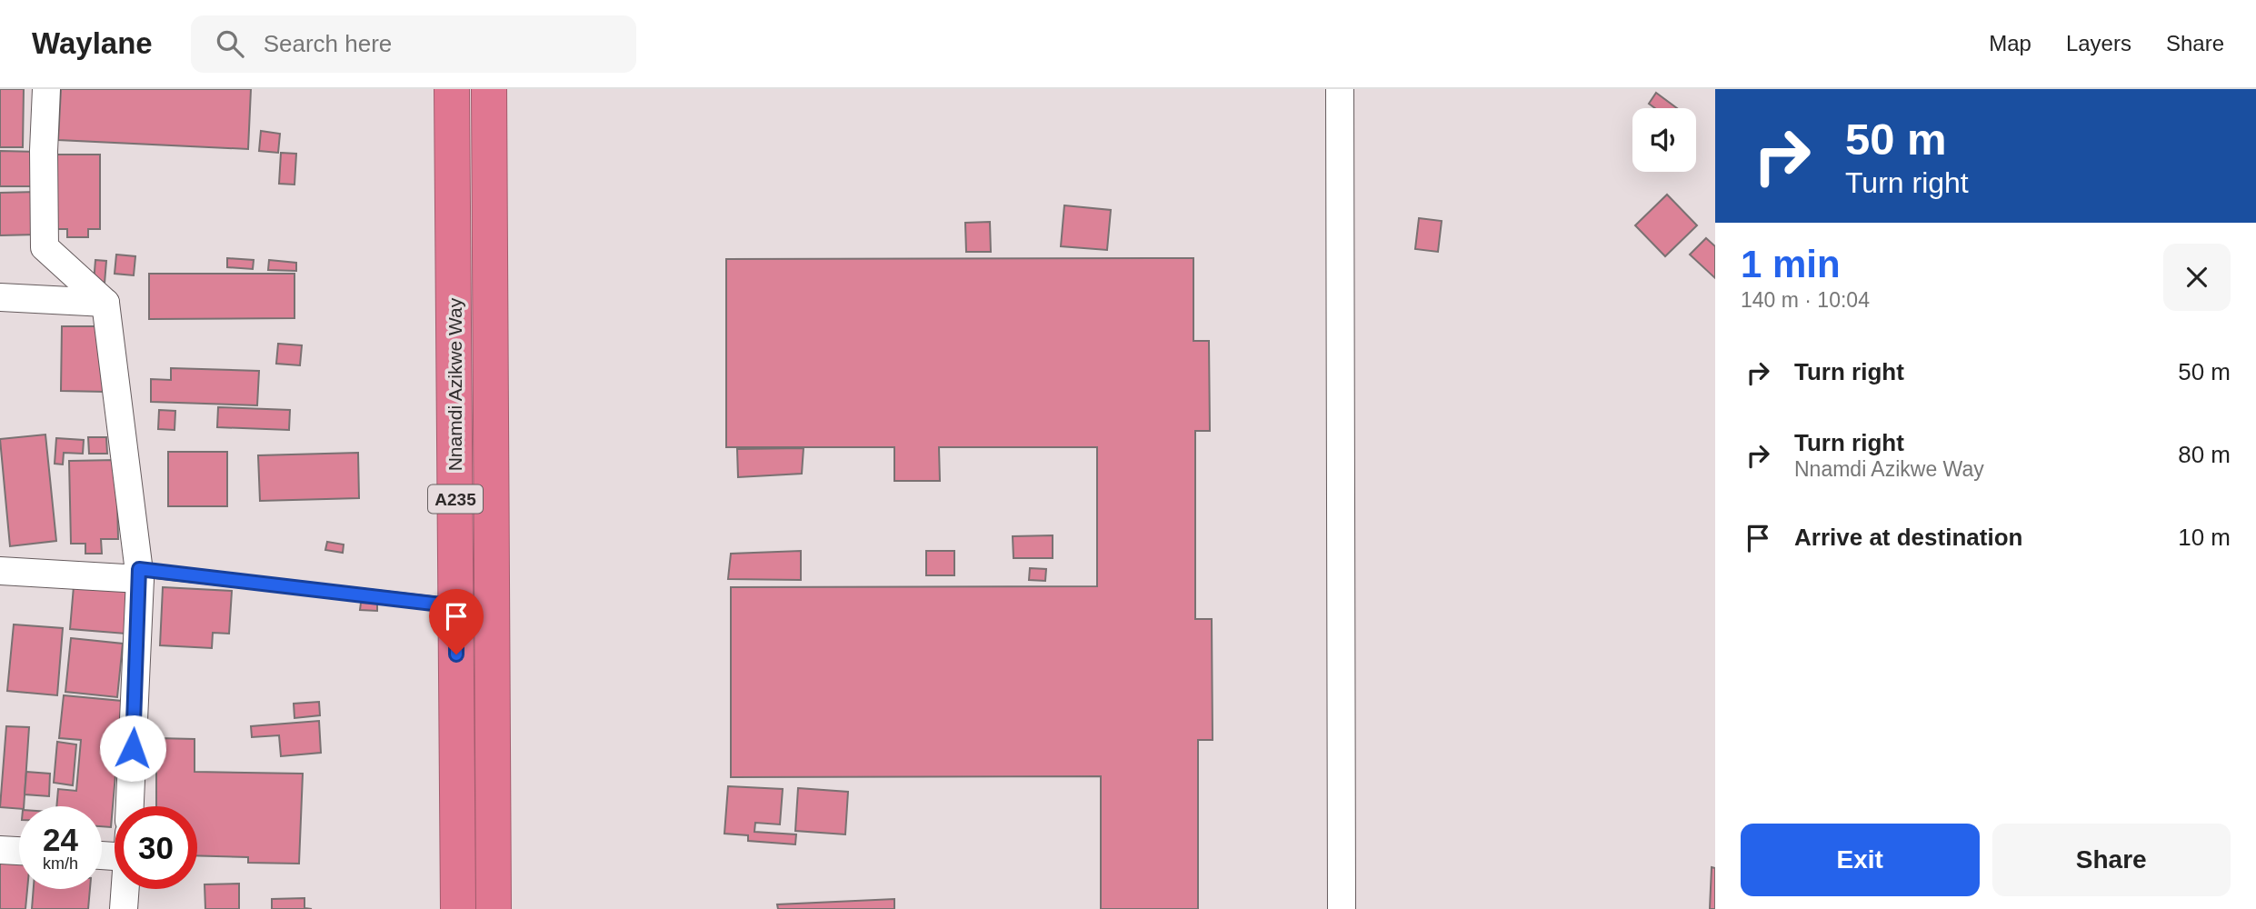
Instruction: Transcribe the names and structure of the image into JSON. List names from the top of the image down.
{
  "streets": {
    "highway": ["Nnamdi Azikwe Way", "A235"]
  },
  "page": {
    "header": "Waylane",
    "search": "Search here",
    "nav": ["Map", "Layers", "Share"],
    "turn": ["50 m", "Turn right"],
    "heading": ["1 min", "140 m · 10:04"],
    "list": [
      {
        "name": "Turn right",
        "value": "50 m"
      },
      {
        "name": "Turn right",
        "note": "Nnamdi Azikwe Way",
        "value": "80 m"
      },
      {
        "name": "Arrive at destination",
        "value": "10 m"
      }
    ],
    "speed": "24 km/h",
    "limit": "30",
    "buttons": ["Exit", "Share"]
  }
}
